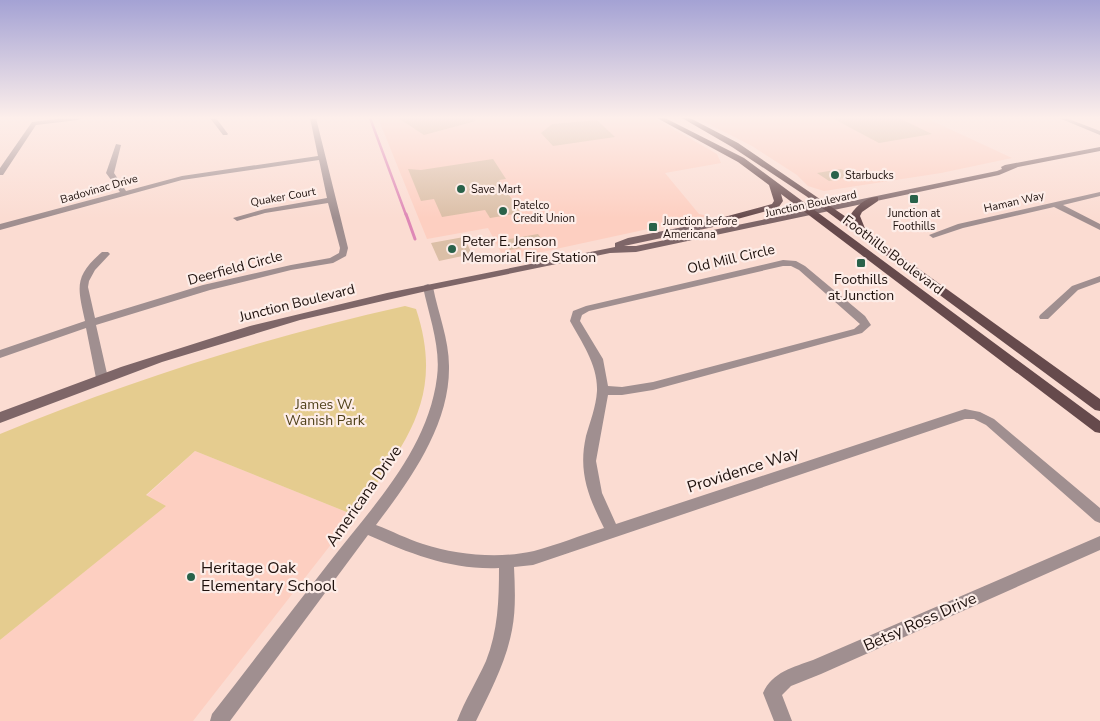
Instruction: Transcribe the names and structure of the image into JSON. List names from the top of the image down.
{
  "streets": {
    "main road": ["Junction Boulevard", "Foothills Boulevard"],
    "street": [
      "Badovinac Drive",
      "Quaker Court",
      "Haman Way",
      "Old Mill Circle",
      "Deerfield Circle",
      "Providence Way",
      "Americana Drive",
      "Betsy Ross Drive"
    ]
  },
  "crossings": [
    ["Badovinac Drive", "Deerfield Circle"],
    ["Quaker Court", "Deerfield Circle"],
    ["Junction Boulevard", "Foothills Boulevard"],
    ["Junction Boulevard", "Americana Drive"],
    ["Old Mill Circle", "Providence Way"],
    ["Providence Way", "Americana Drive"]
  ],
  "parks": ["James W. Wanish Park"],
  "places": {
    "other": [
      "Starbucks",
      "Save Mart",
      "Patelco Credit Union",
      "Peter E. Jenson Memorial Fire Station",
      "Heritage Oak Elementary School"
    ],
    "transit": ["Junction at Foothills", "Junction before Americana", "Foothills at Junction"]
  }
}
